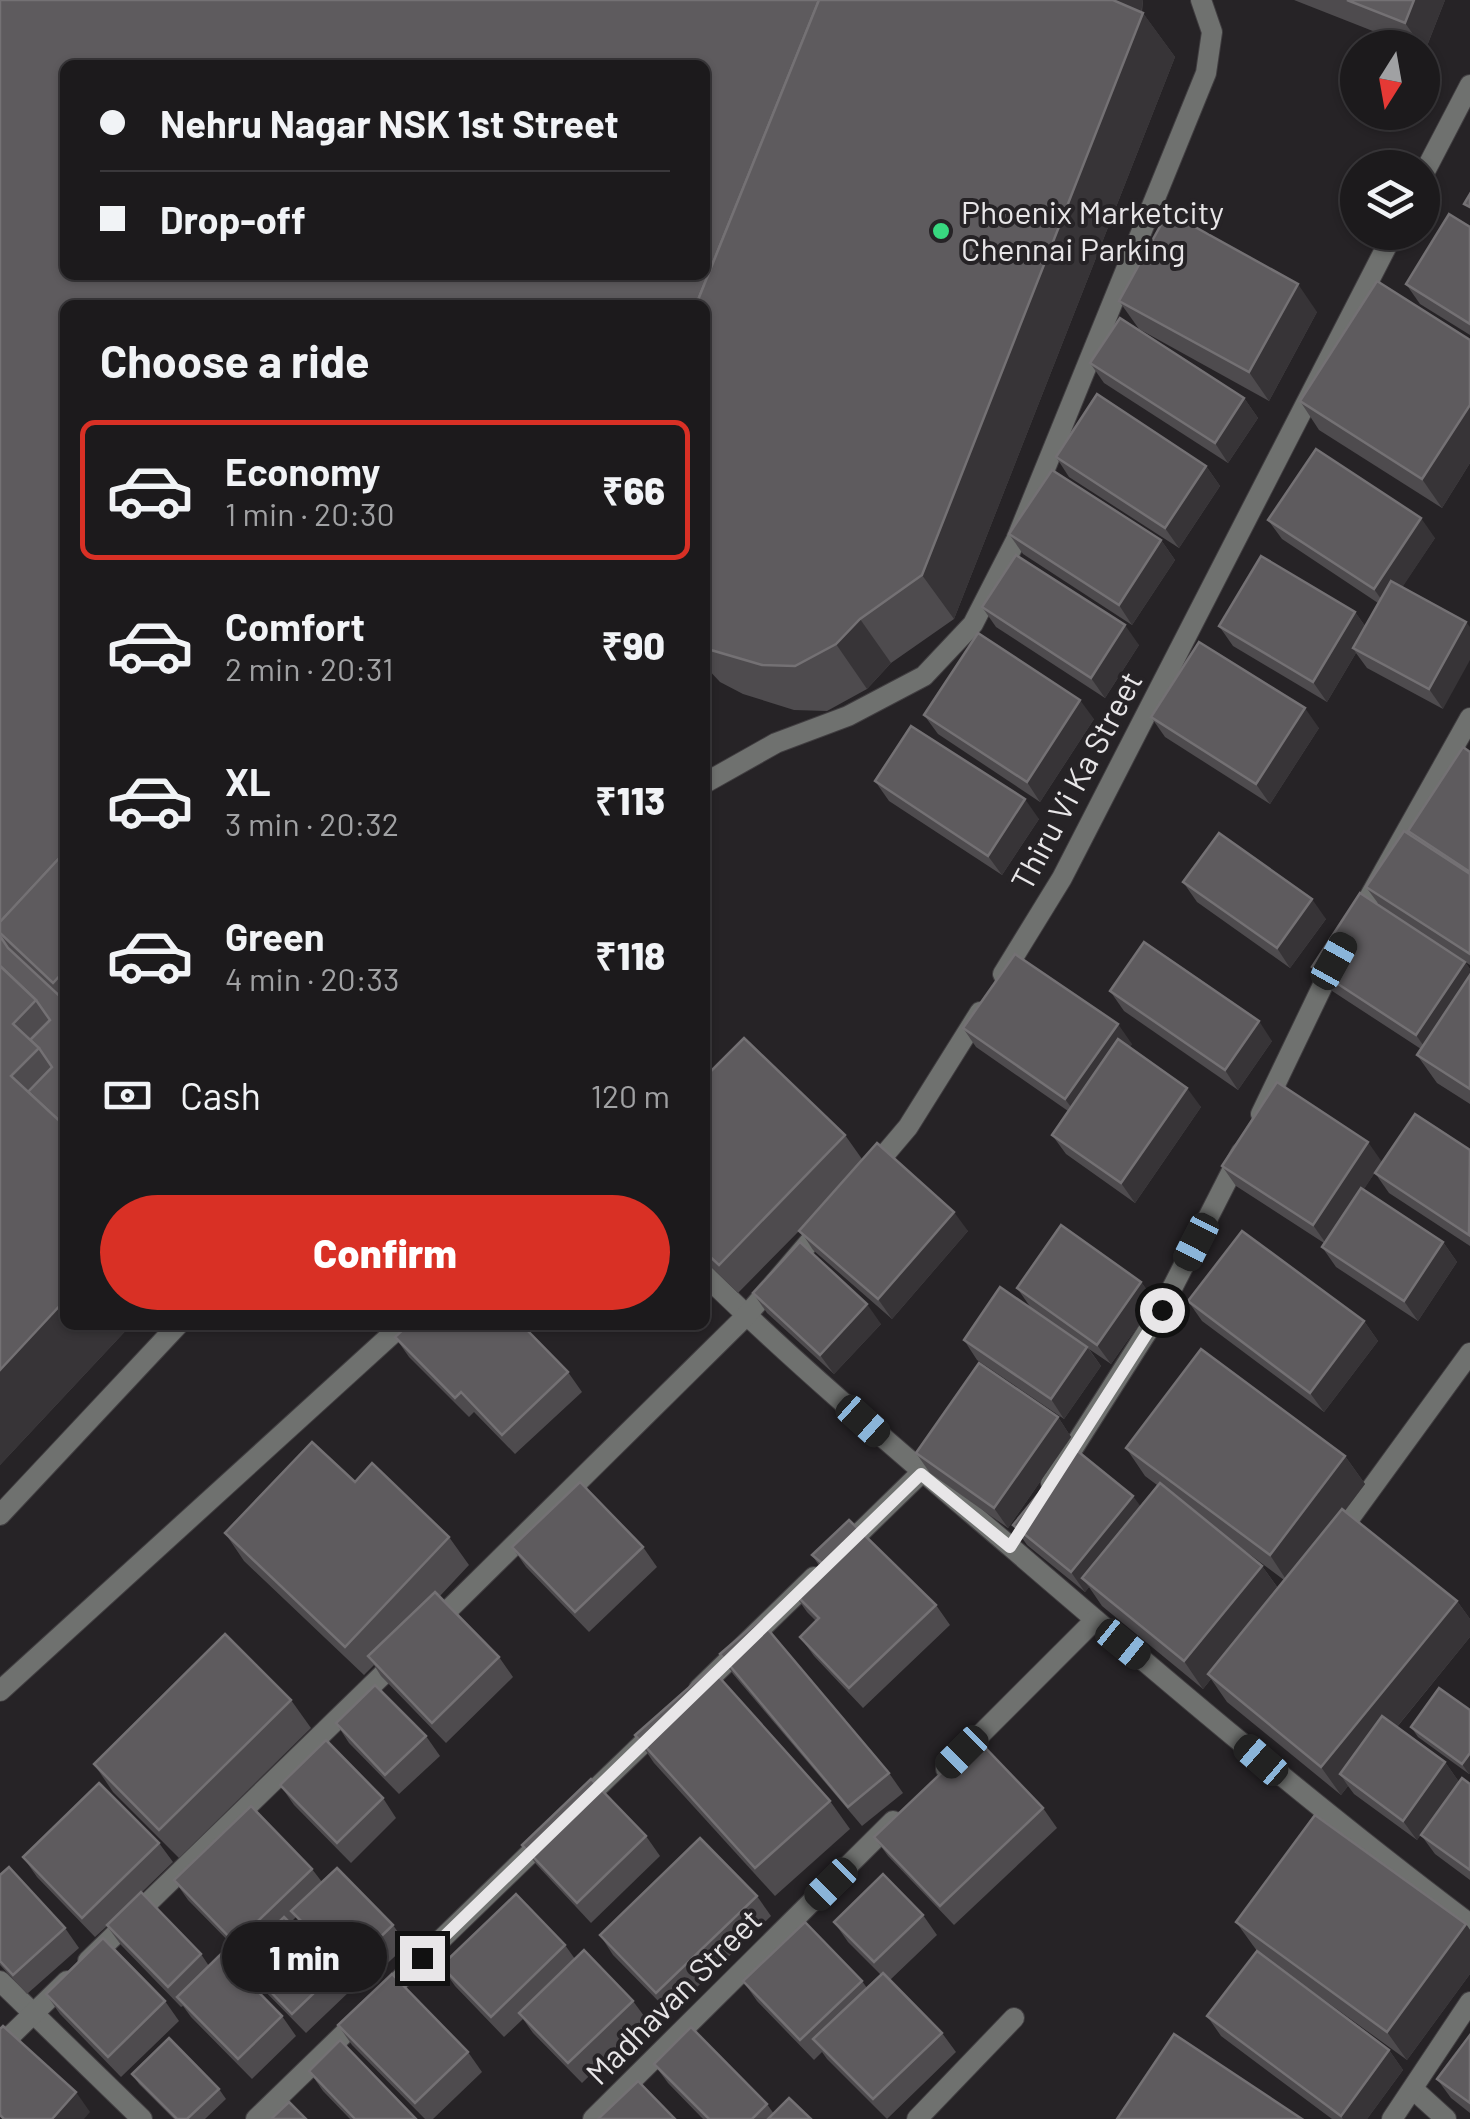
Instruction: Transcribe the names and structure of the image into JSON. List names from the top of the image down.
{
  "streets": {
    "street": ["Thiru Vi Ka Street", "Madhavan Street"]
  },
  "places": ["Phoenix Marketcity Chennai Parking"],
  "north": "bottom",
  "page": {
    "banner": ["Nehru Nagar NSK 1st Street", "Drop-off"],
    "heading": "Choose a ride",
    "list": [
      {
        "name": "Economy",
        "note": "1 min · 20:30",
        "value": "₹66"
      },
      {
        "name": "Comfort",
        "note": "2 min · 20:31",
        "value": "₹90"
      },
      {
        "name": "XL",
        "note": "3 min · 20:32",
        "value": "₹113"
      },
      {
        "name": "Green",
        "note": "4 min · 20:33",
        "value": "₹118"
      }
    ],
    "pay": ["Cash", "120 m"],
    "buttons": "Confirm",
    "bubble": "1 min"
  }
}
